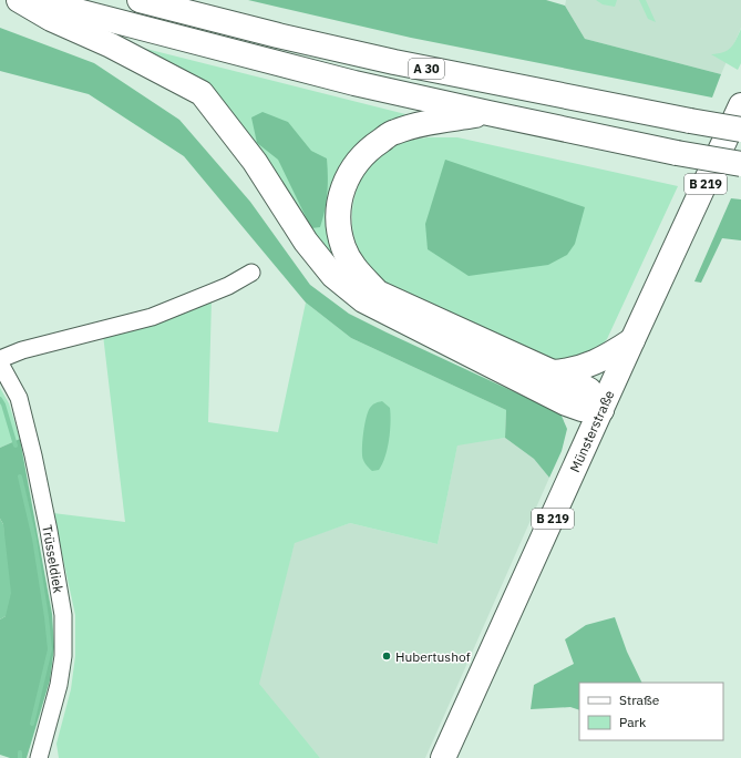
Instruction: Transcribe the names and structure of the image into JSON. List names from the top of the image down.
{
  "streets": {
    "main road": ["A 30", "B 219", "Münsterstraße"],
    "street": ["Trüsseldiek"]
  },
  "places": ["Hubertushof"],
  "legend": ["Straße", "Park"]
}
